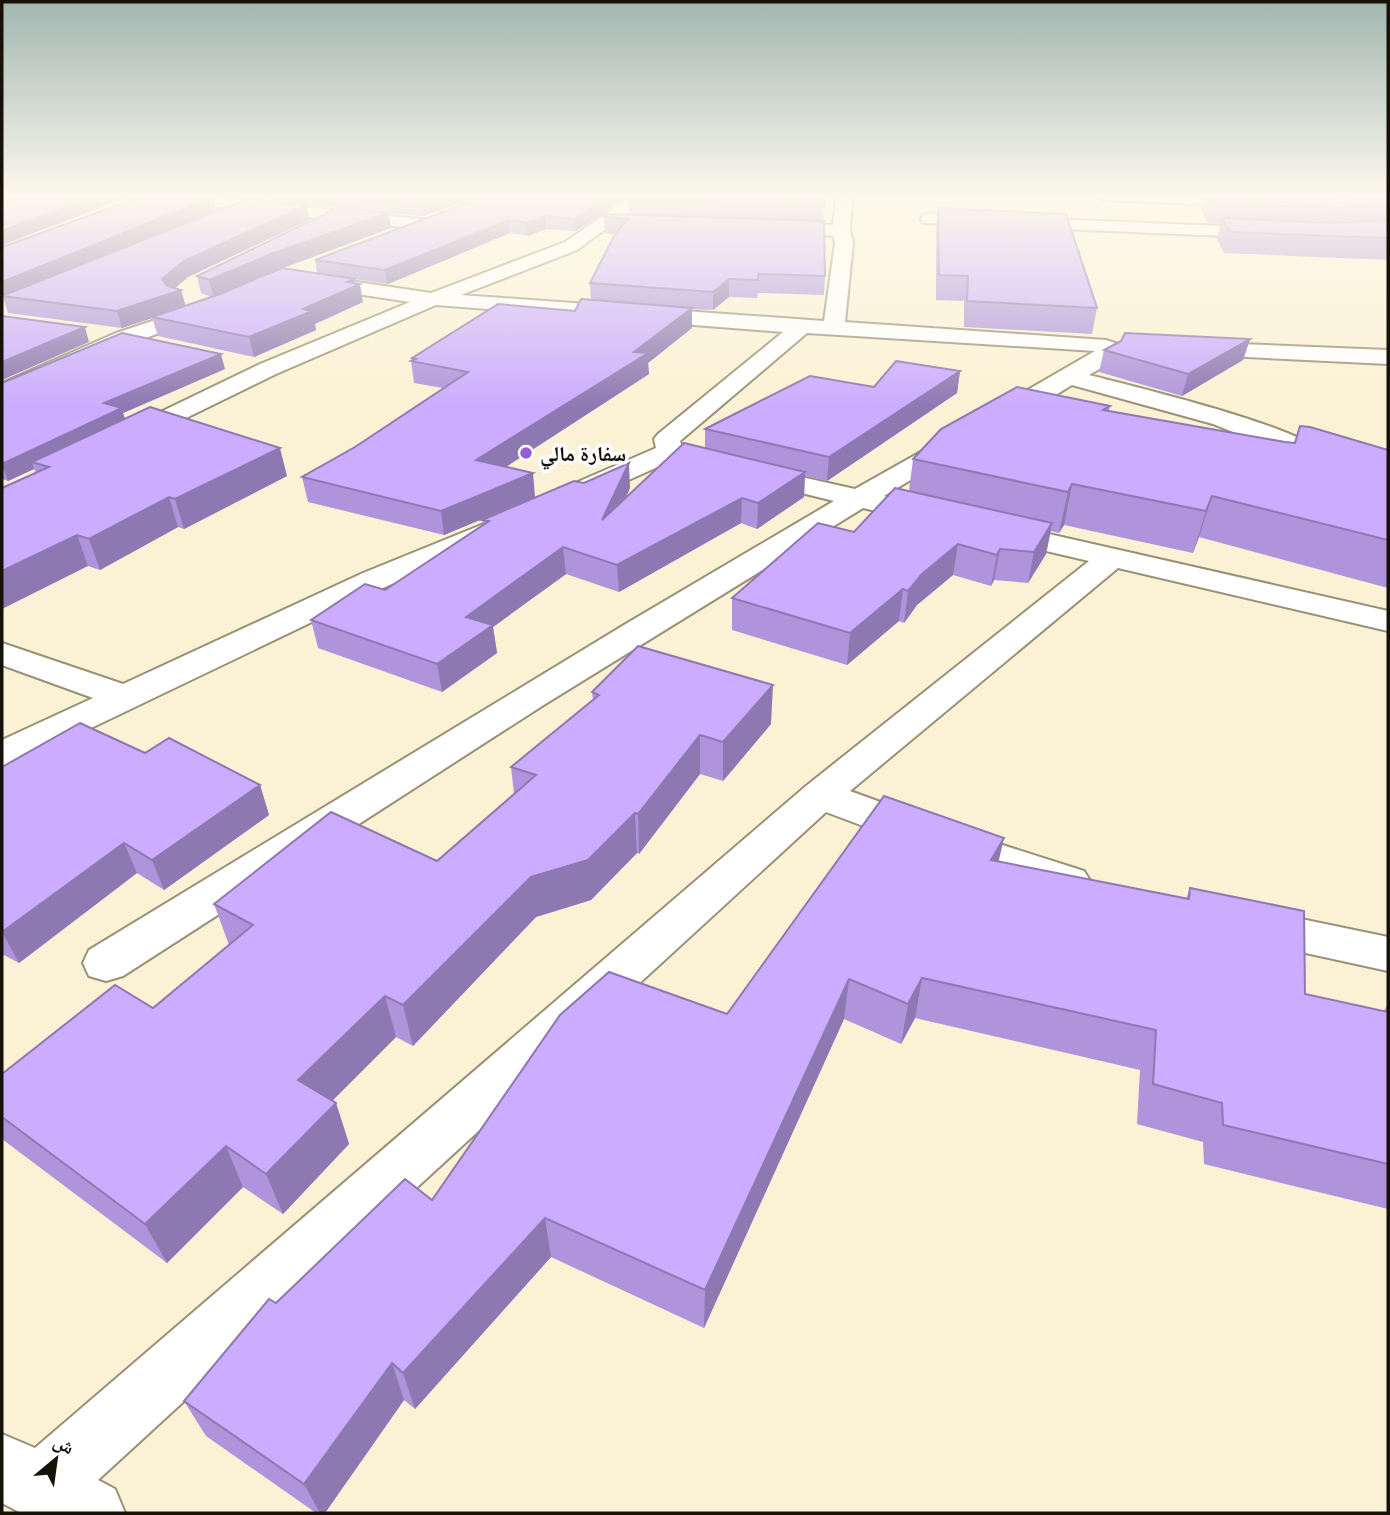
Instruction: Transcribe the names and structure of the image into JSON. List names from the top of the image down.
{
  "places": ["سفارة مالي"],
  "north": "top right"
}
